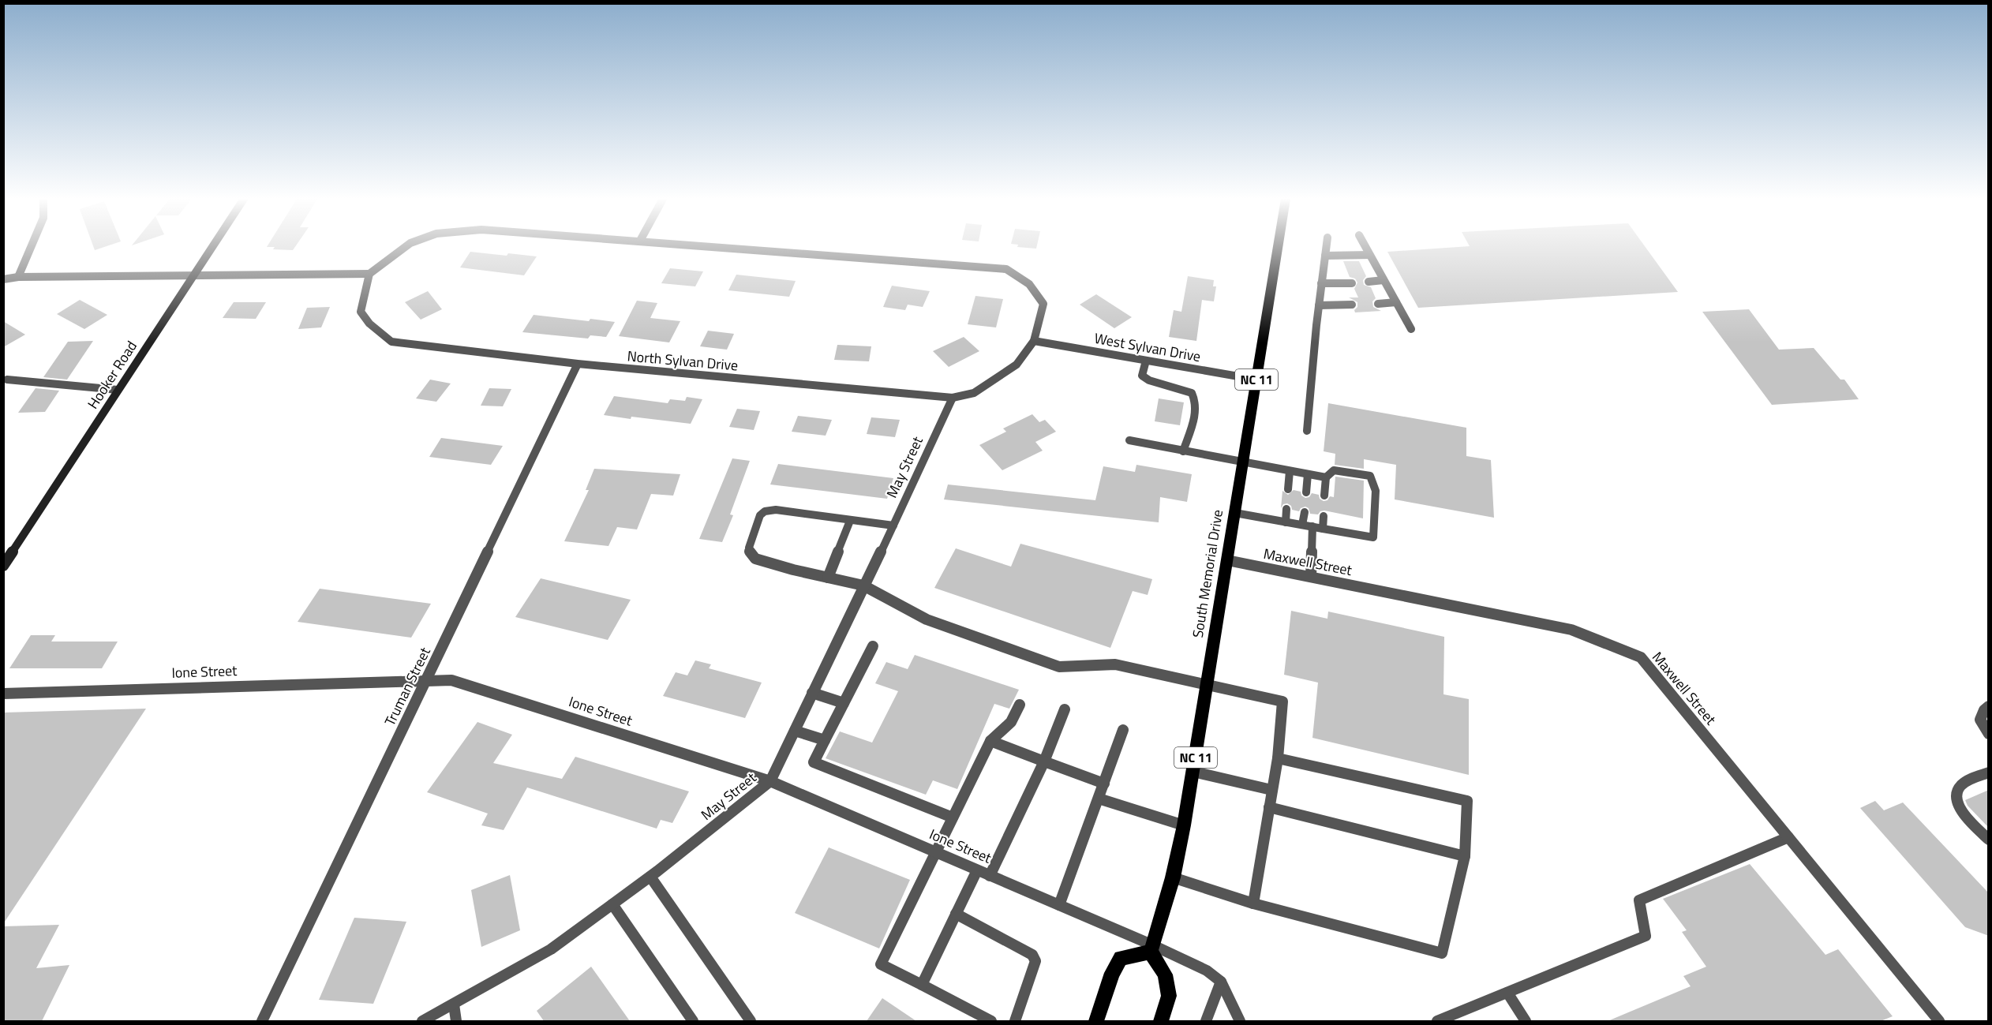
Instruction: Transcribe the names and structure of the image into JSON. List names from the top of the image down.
{
  "streets": {
    "main road": ["Hooker Road", "NC 11", "South Memorial Drive"],
    "street": [
      "West Sylvan Drive",
      "North Sylvan Drive",
      "May Street",
      "Maxwell Street",
      "Ione Street",
      "Truman Street"
    ]
  },
  "crossings": [
    ["West Sylvan Drive", "North Sylvan Drive"],
    ["West Sylvan Drive", "South Memorial Drive"],
    ["North Sylvan Drive", "May Street"],
    ["North Sylvan Drive", "Truman Street"],
    ["May Street", "Ione Street"],
    ["Maxwell Street", "South Memorial Drive"],
    ["South Memorial Drive", "Ione Street"],
    ["Ione Street", "Truman Street"]
  ]
}
